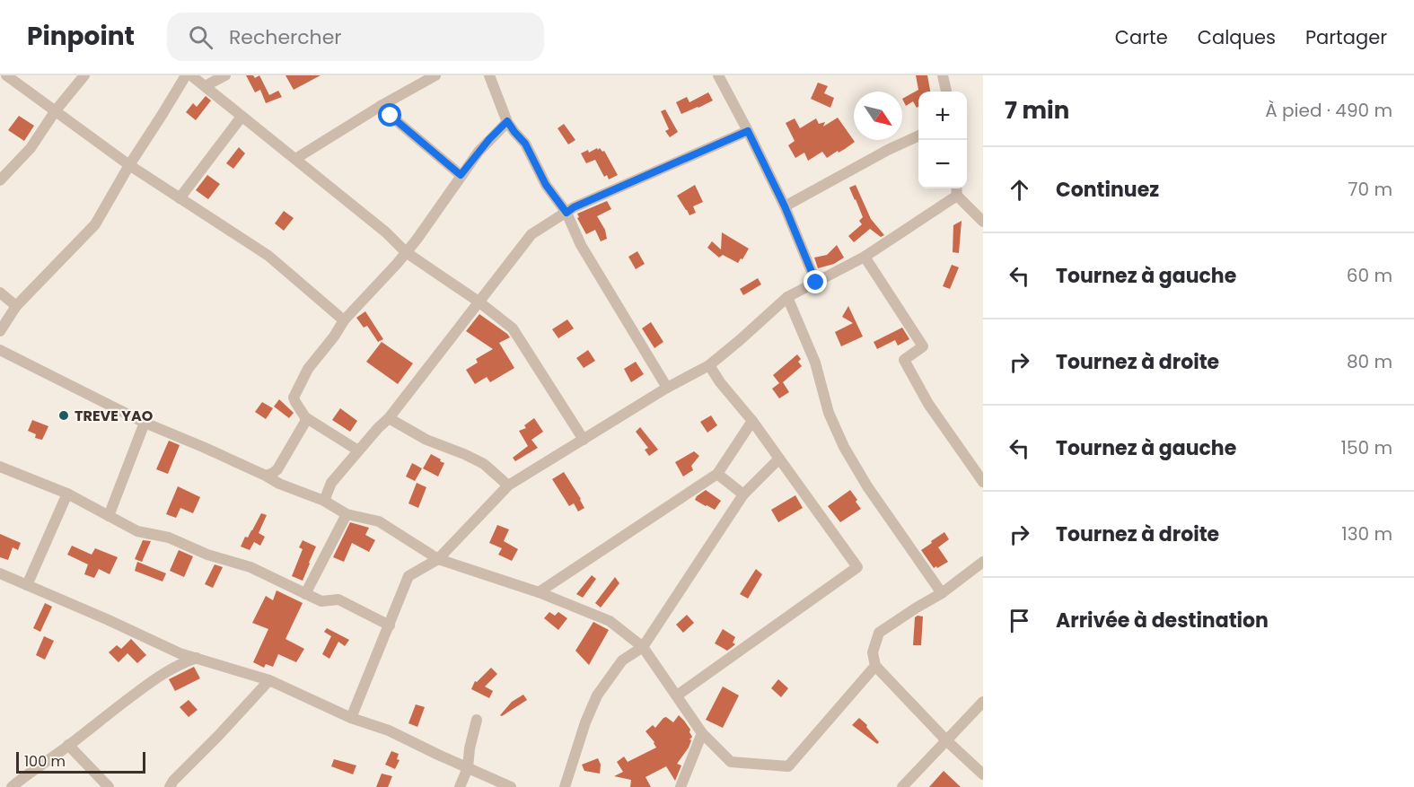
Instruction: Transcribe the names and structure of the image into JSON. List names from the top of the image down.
{
  "places": ["TREVE YAO"],
  "scale_bar": "100 m",
  "north": "bottom right",
  "page": {
    "header": "Pinpoint",
    "search": "Rechercher",
    "nav": ["Carte", "Calques", "Partager"],
    "heading": ["7 min", "À pied · 490 m"],
    "map_buttons": ["+", "−"],
    "list": [
      ["Continuez", "70 m"],
      ["Tournez à gauche", "60 m"],
      ["Tournez à droite", "80 m"],
      ["Tournez à gauche", "150 m"],
      ["Tournez à droite", "130 m"],
      "Arrivée à destination"
    ],
    "scale": "100 m"
  }
}
